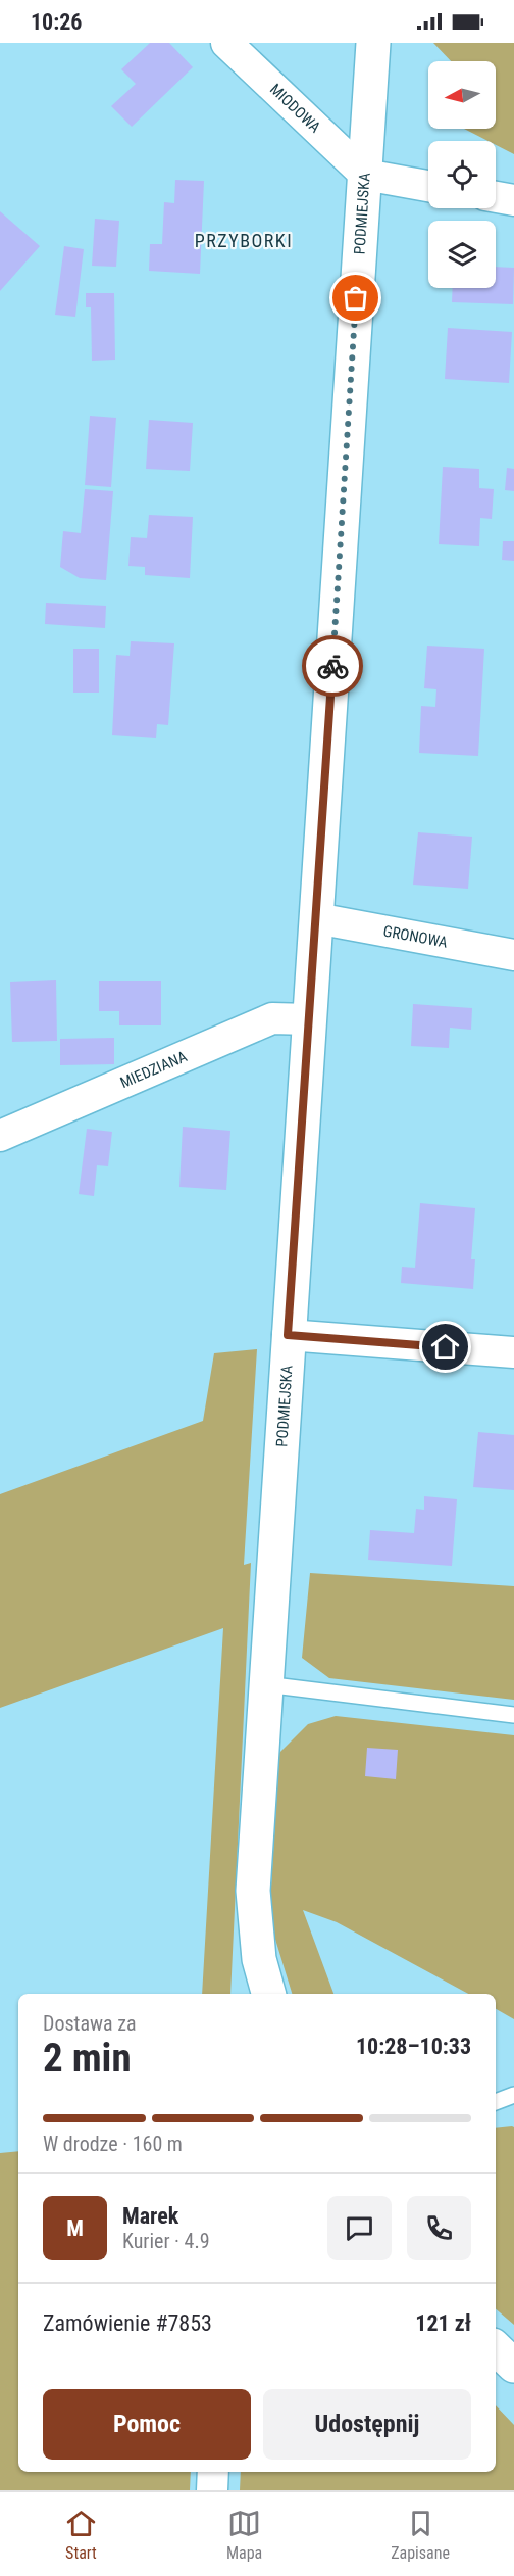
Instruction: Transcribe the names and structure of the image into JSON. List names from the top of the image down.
{
  "streets": {
    "street": [
      "MIODOWA",
      "PODMIEJSKA",
      "GRONOWA",
      "MIEDZIANA"
    ]
  },
  "crossings": [
    ["MIODOWA", "PODMIEJSKA"],
    ["PODMIEJSKA", "GRONOWA"],
    ["PODMIEJSKA", "MIEDZIANA"]
  ],
  "districts": ["PRZYBORKI"],
  "north": "left",
  "page": {
    "status": "10:26",
    "heading": ["2 min", "Dostawa za", "10:28–10:33"],
    "panel": [
      "Marek",
      "Kurier · 4.9",
      "Zamówienie #7853",
      "121 zł"
    ],
    "bar": "W drodze · 160 m",
    "round": "M",
    "buttons": ["Pomoc", "Udostępnij"],
    "tabs": ["Start", "Mapa", "Zapisane"]
  }
}
